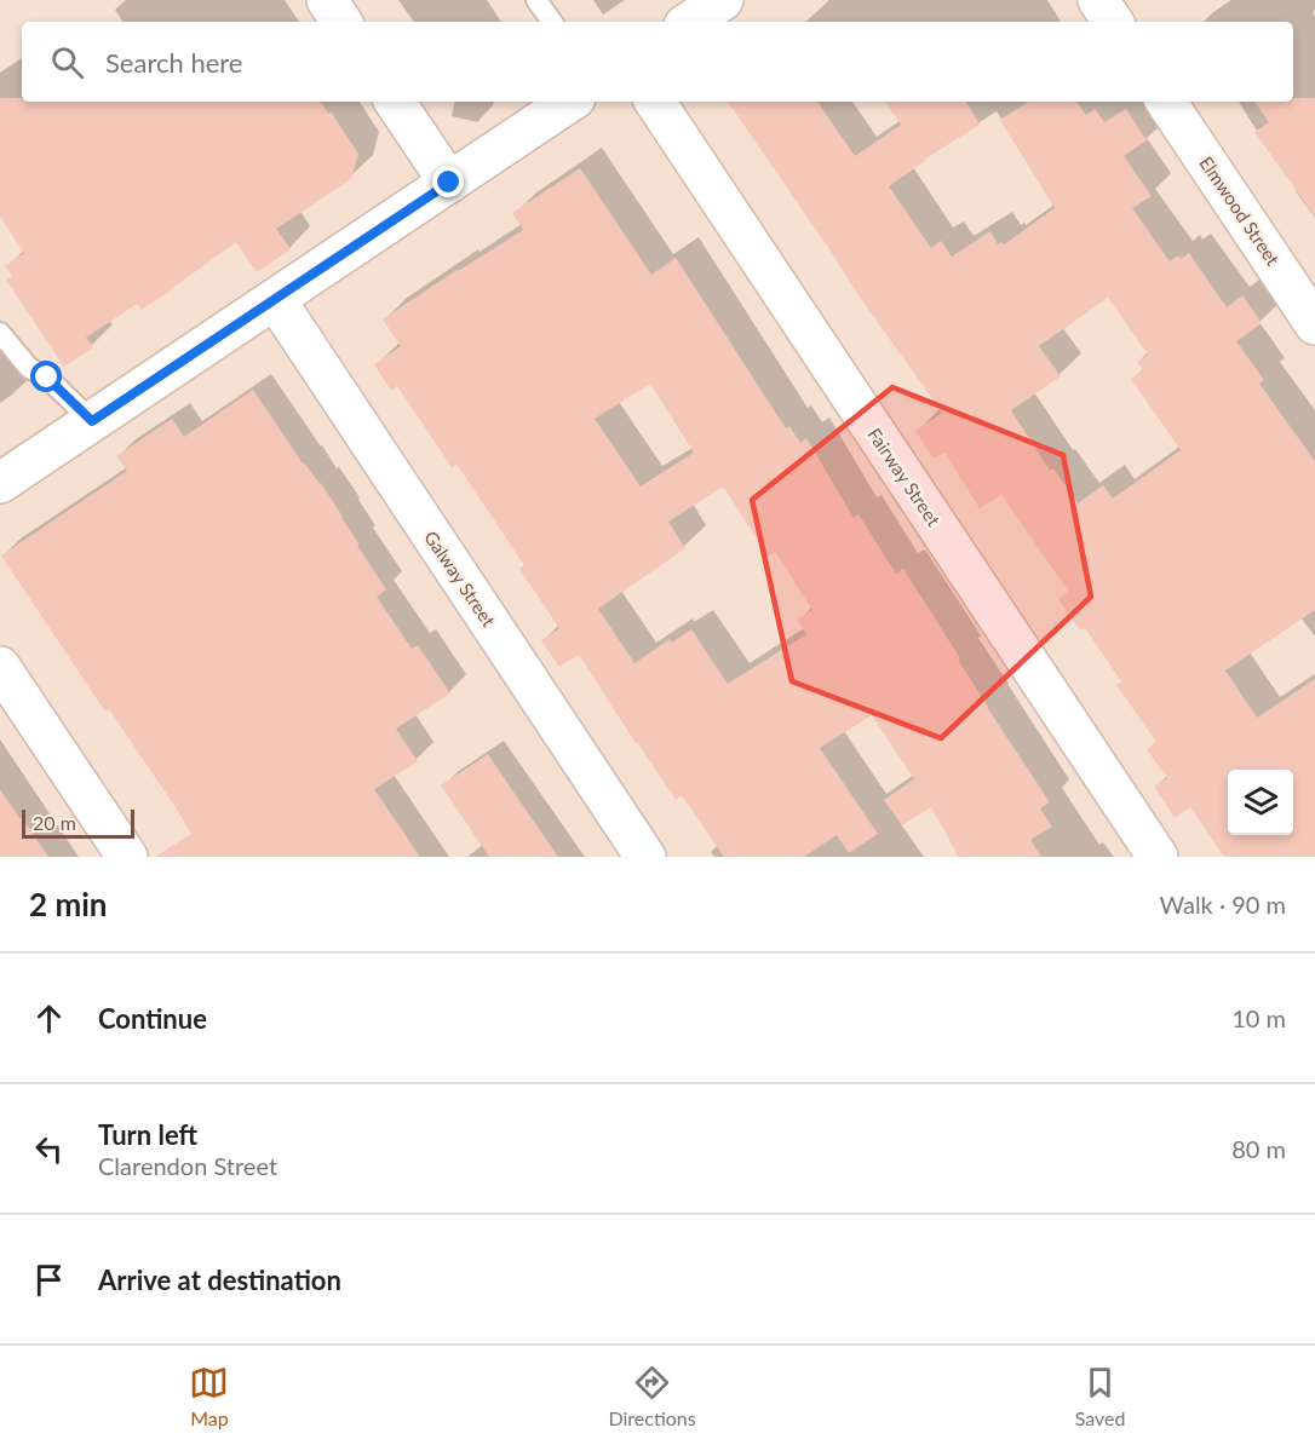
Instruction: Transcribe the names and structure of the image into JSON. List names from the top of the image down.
{
  "streets": {
    "street": ["Elmwood Street", "Fairway Street", "Galway Street"]
  },
  "scale_bar": "20 m",
  "page": {
    "search": "Search here",
    "scale": "20 m",
    "heading": ["2 min", "Walk · 90 m"],
    "list": [
      ["Continue", "10 m"],
      ["Turn left", "Clarendon Street", "80 m"],
      "Arrive at destination"
    ],
    "nav": ["Map", "Directions", "Saved"]
  }
}
